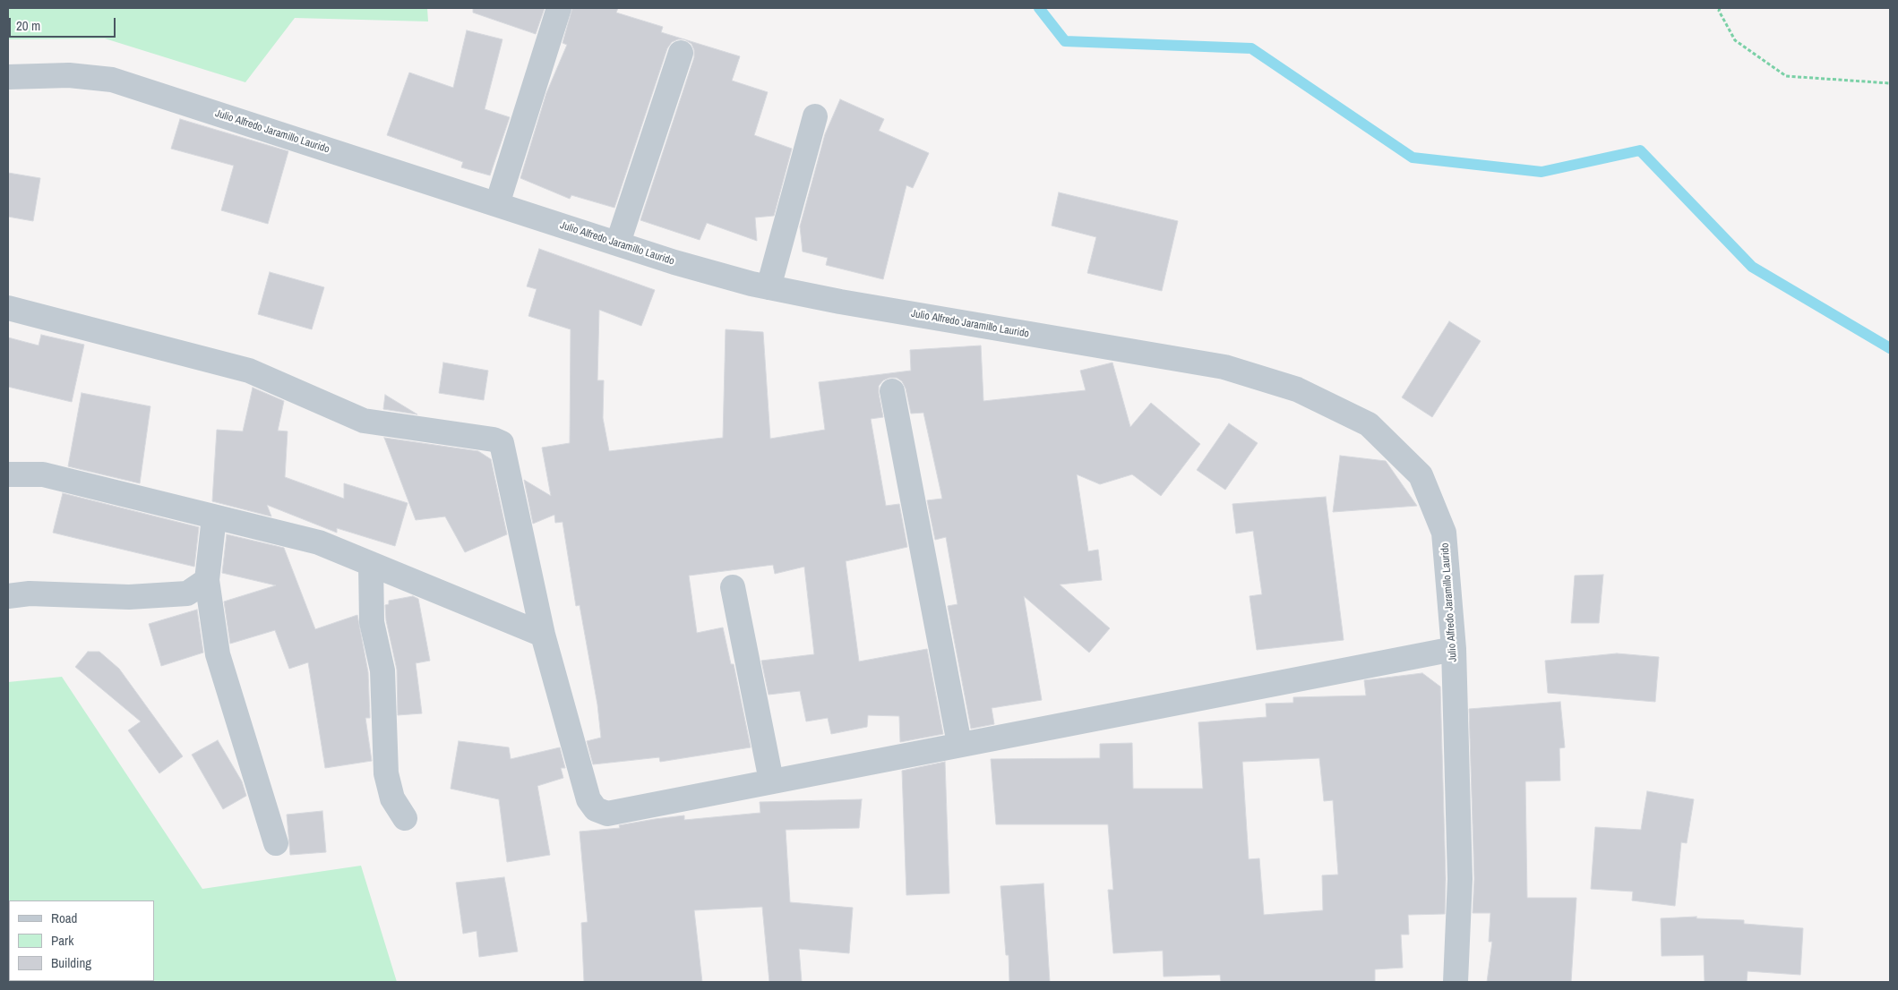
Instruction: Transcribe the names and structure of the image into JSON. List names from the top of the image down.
{
  "streets": {
    "street": ["Julio Alfredo Jaramillo Laurido"]
  },
  "legend": ["Road", "Park", "Building"],
  "scale_bar": "20 m"
}
